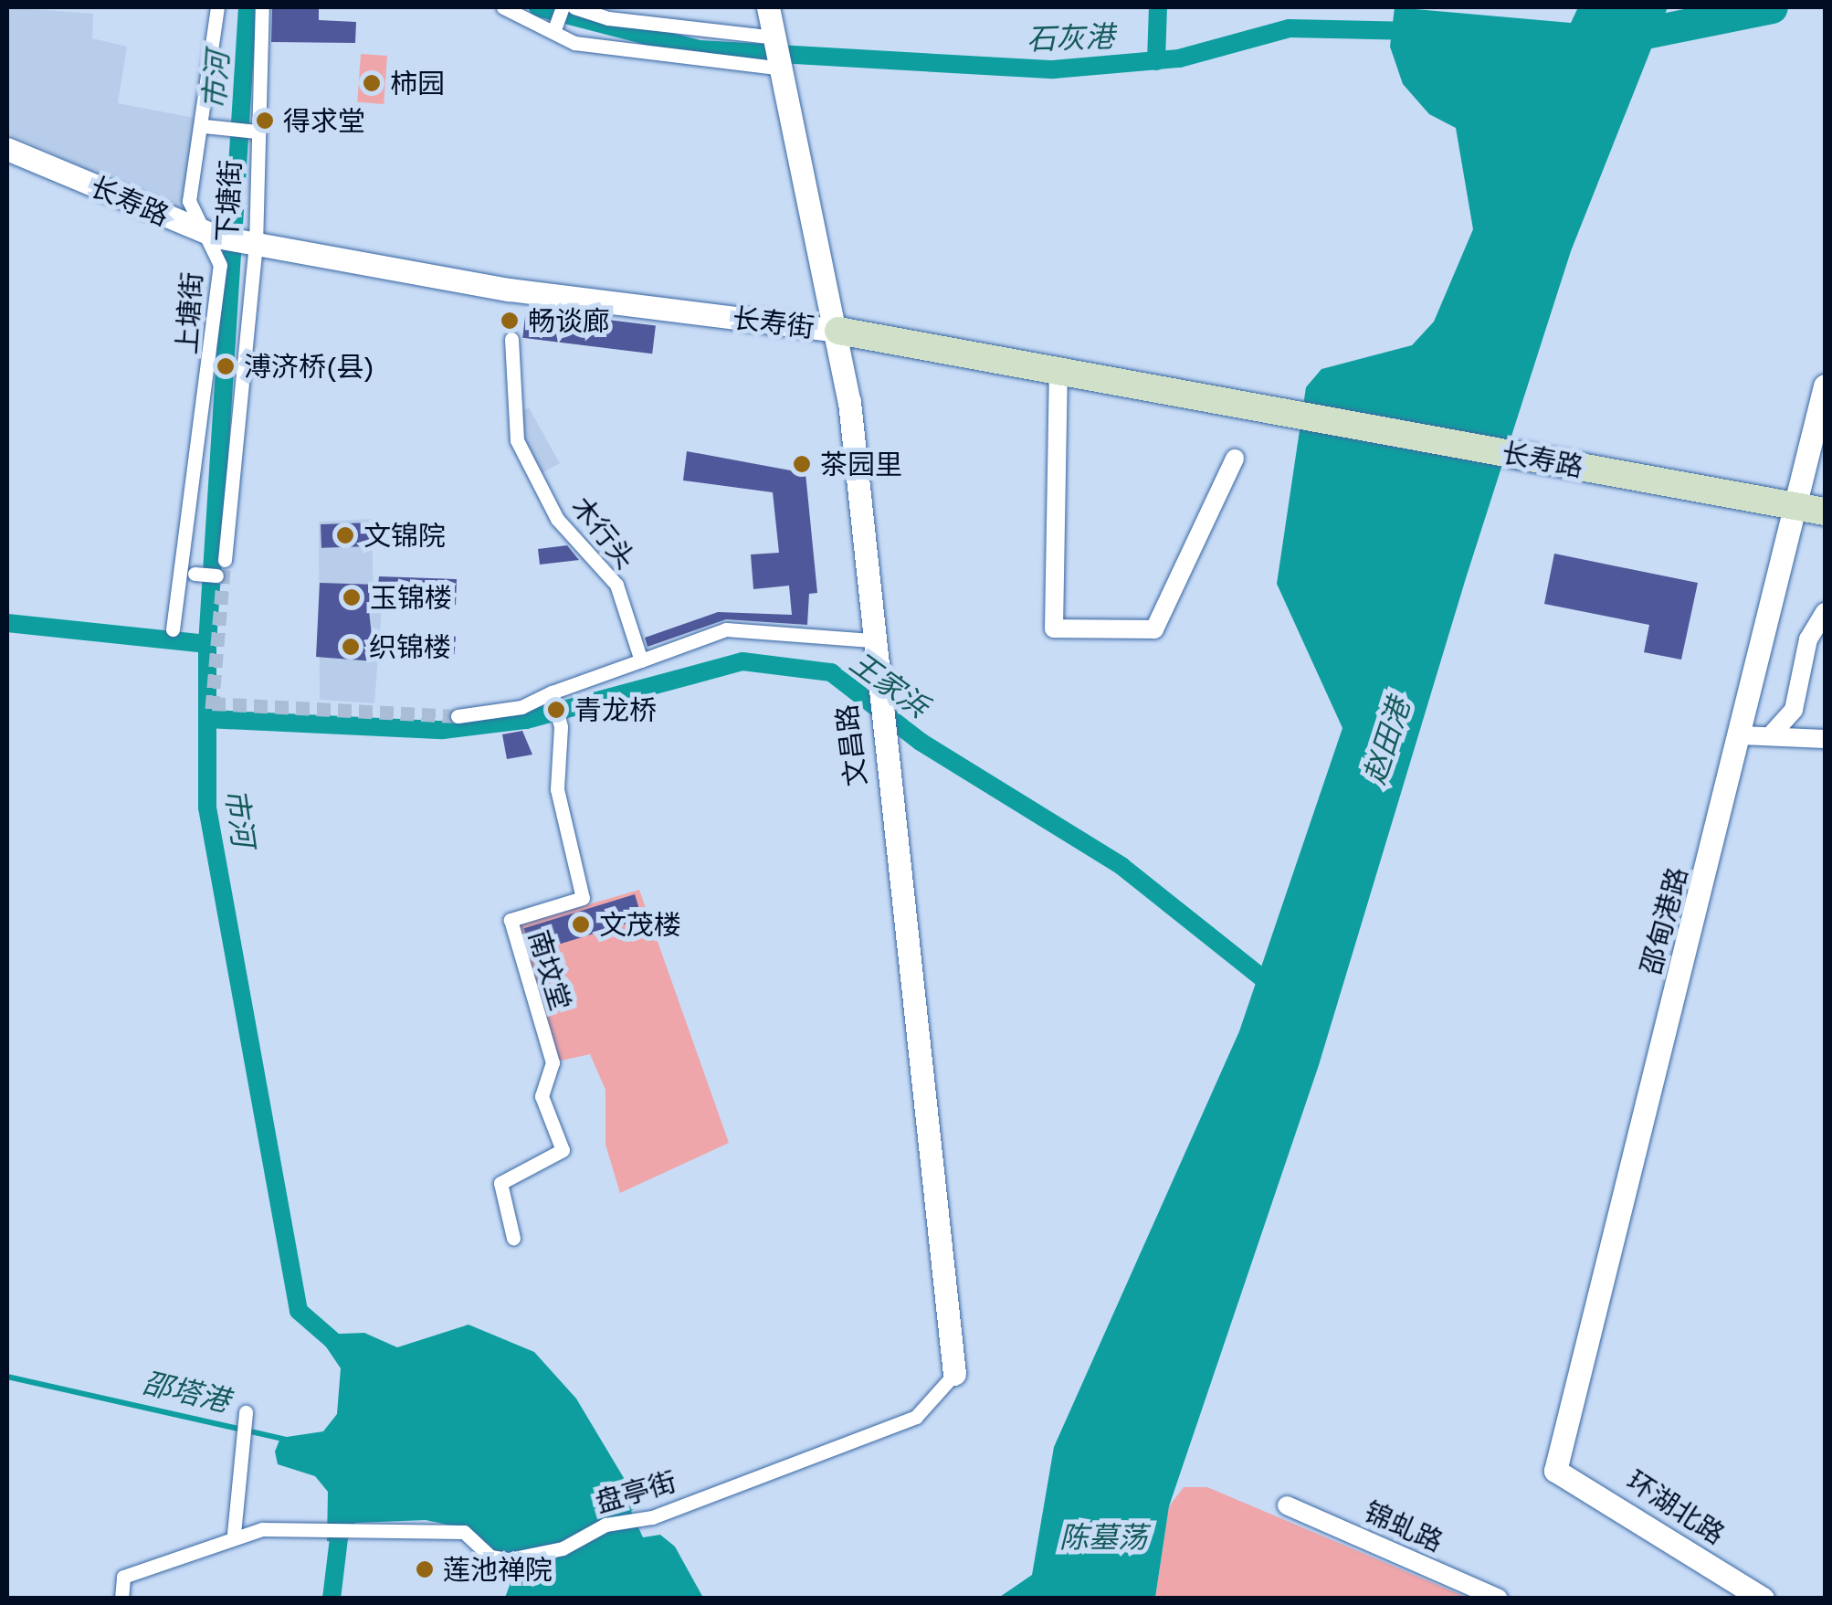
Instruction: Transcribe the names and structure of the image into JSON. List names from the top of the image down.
{
  "streets": {
    "main road": ["长寿路", "长寿街"],
    "street": [
      "下塘街",
      "上塘街",
      "木行头",
      "文昌路",
      "邵甸港路",
      "南坟堂",
      "盘亭街",
      "环湖北路",
      "锦虬路"
    ]
  },
  "crossings": [
    ["长寿路", "下塘街"],
    ["长寿路", "上塘街"],
    ["长寿路", "长寿街"],
    ["长寿路", "邵甸港路"],
    ["下塘街", "长寿街"],
    ["长寿街", "文昌路"],
    ["文昌路", "盘亭街"],
    ["邵甸港路", "环湖北路"]
  ],
  "water": [
    "石灰港",
    "市河",
    "王家浜",
    "赵田港",
    "邵塔港",
    "陈墓荡"
  ],
  "places": [
    "柿园",
    "得求堂",
    "畅谈廊",
    "溥济桥(县)",
    "茶园里",
    "文锦院",
    "玉锦楼",
    "织锦楼",
    "青龙桥",
    "文茂楼",
    "莲池禅院"
  ]
}
